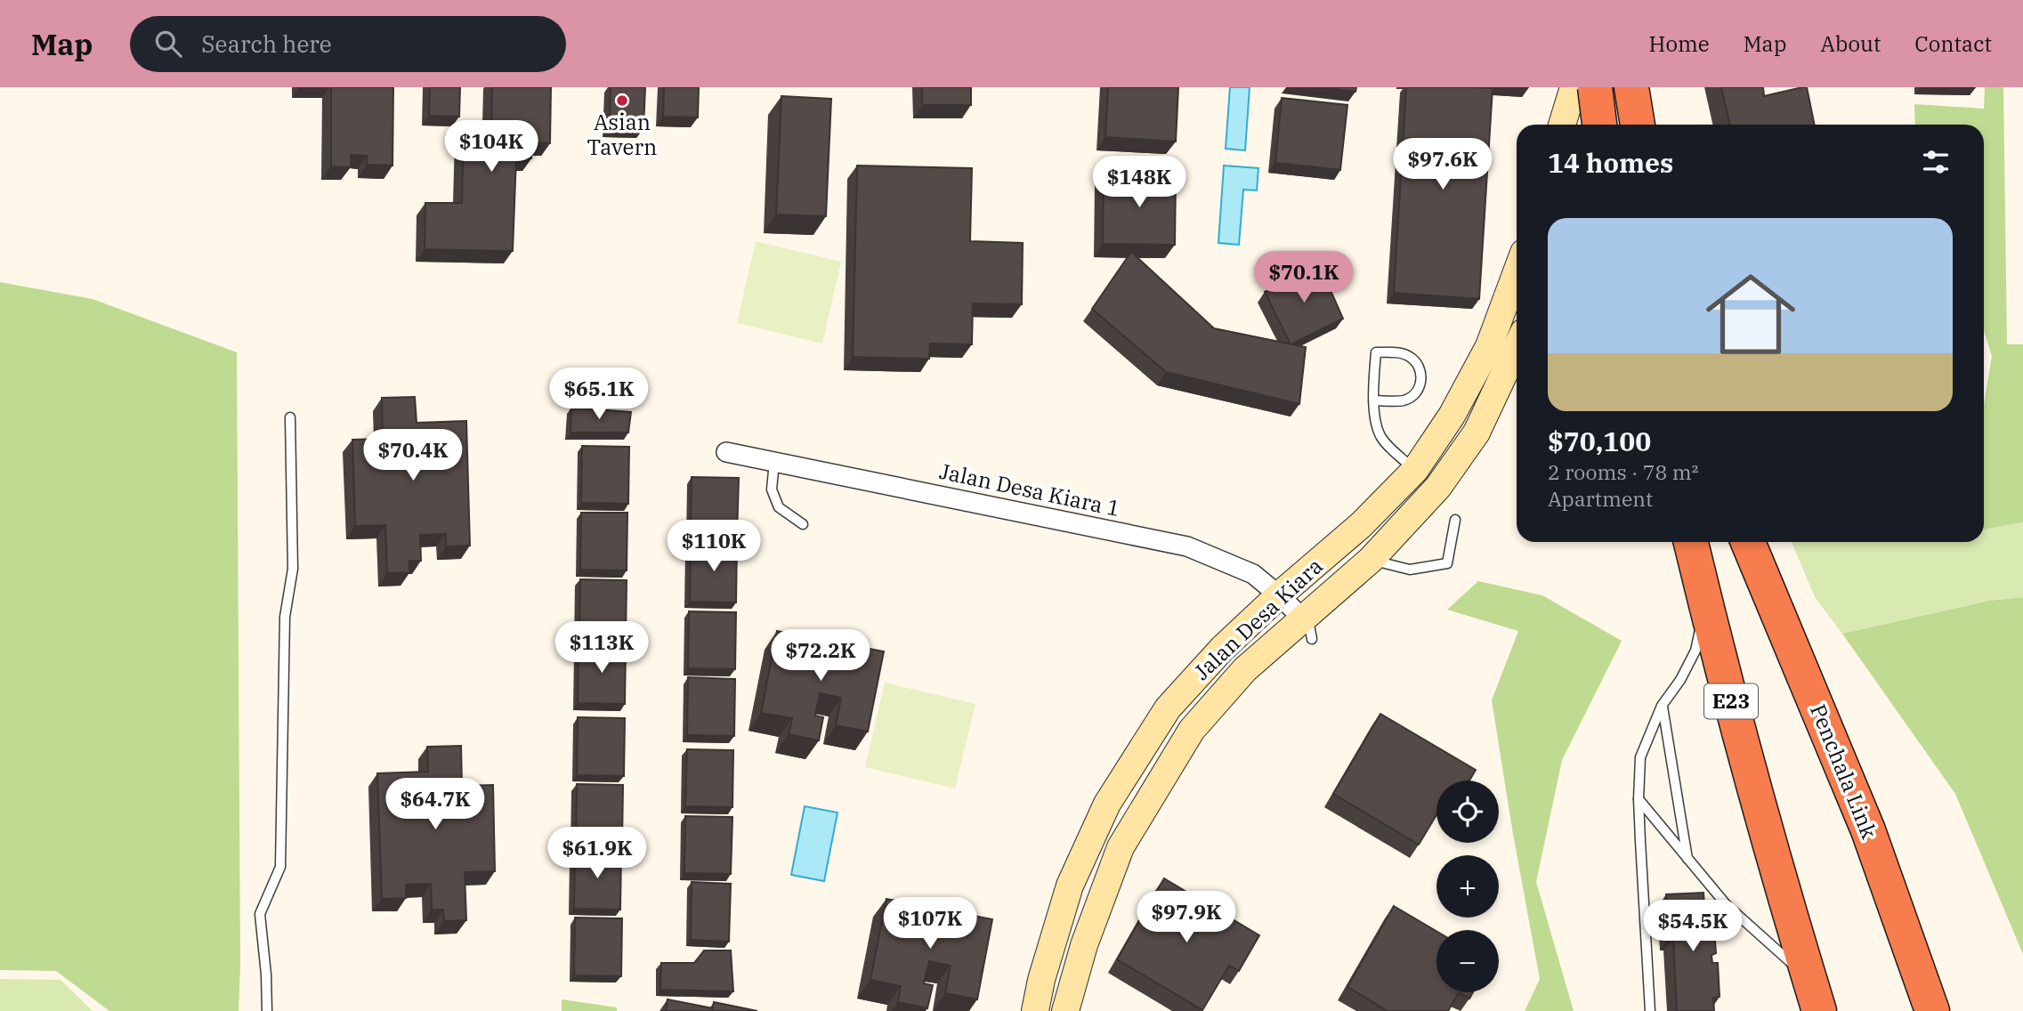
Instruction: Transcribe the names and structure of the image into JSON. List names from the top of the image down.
{
  "streets": {
    "highway": ["E23", "Penchala Link"],
    "main road": ["Jalan Desa Kiara"],
    "street": ["Jalan Desa Kiara 1"]
  },
  "crossings": [
    ["Jalan Desa Kiara 1", "Jalan Desa Kiara"]
  ],
  "places": ["Asian Tavern"],
  "page": {
    "header": "Map",
    "search": "Search here",
    "nav": [
      "Home",
      "Map",
      "About",
      "Contact"
    ],
    "price": [
      "$104K",
      "$97.6K",
      "$148K",
      "$70.1K",
      "$65.1K",
      "$70.4K",
      "$110K",
      "$113K",
      "$72.2K",
      "$64.7K",
      "$61.9K",
      "$97.9K",
      "$107K",
      "$54.5K"
    ],
    "heading": "14 homes",
    "list": [
      {
        "name": "$70,100",
        "note": "2 rooms · 78 m² · Apartment"
      }
    ],
    "map_buttons": ["+", "−"]
  }
}
